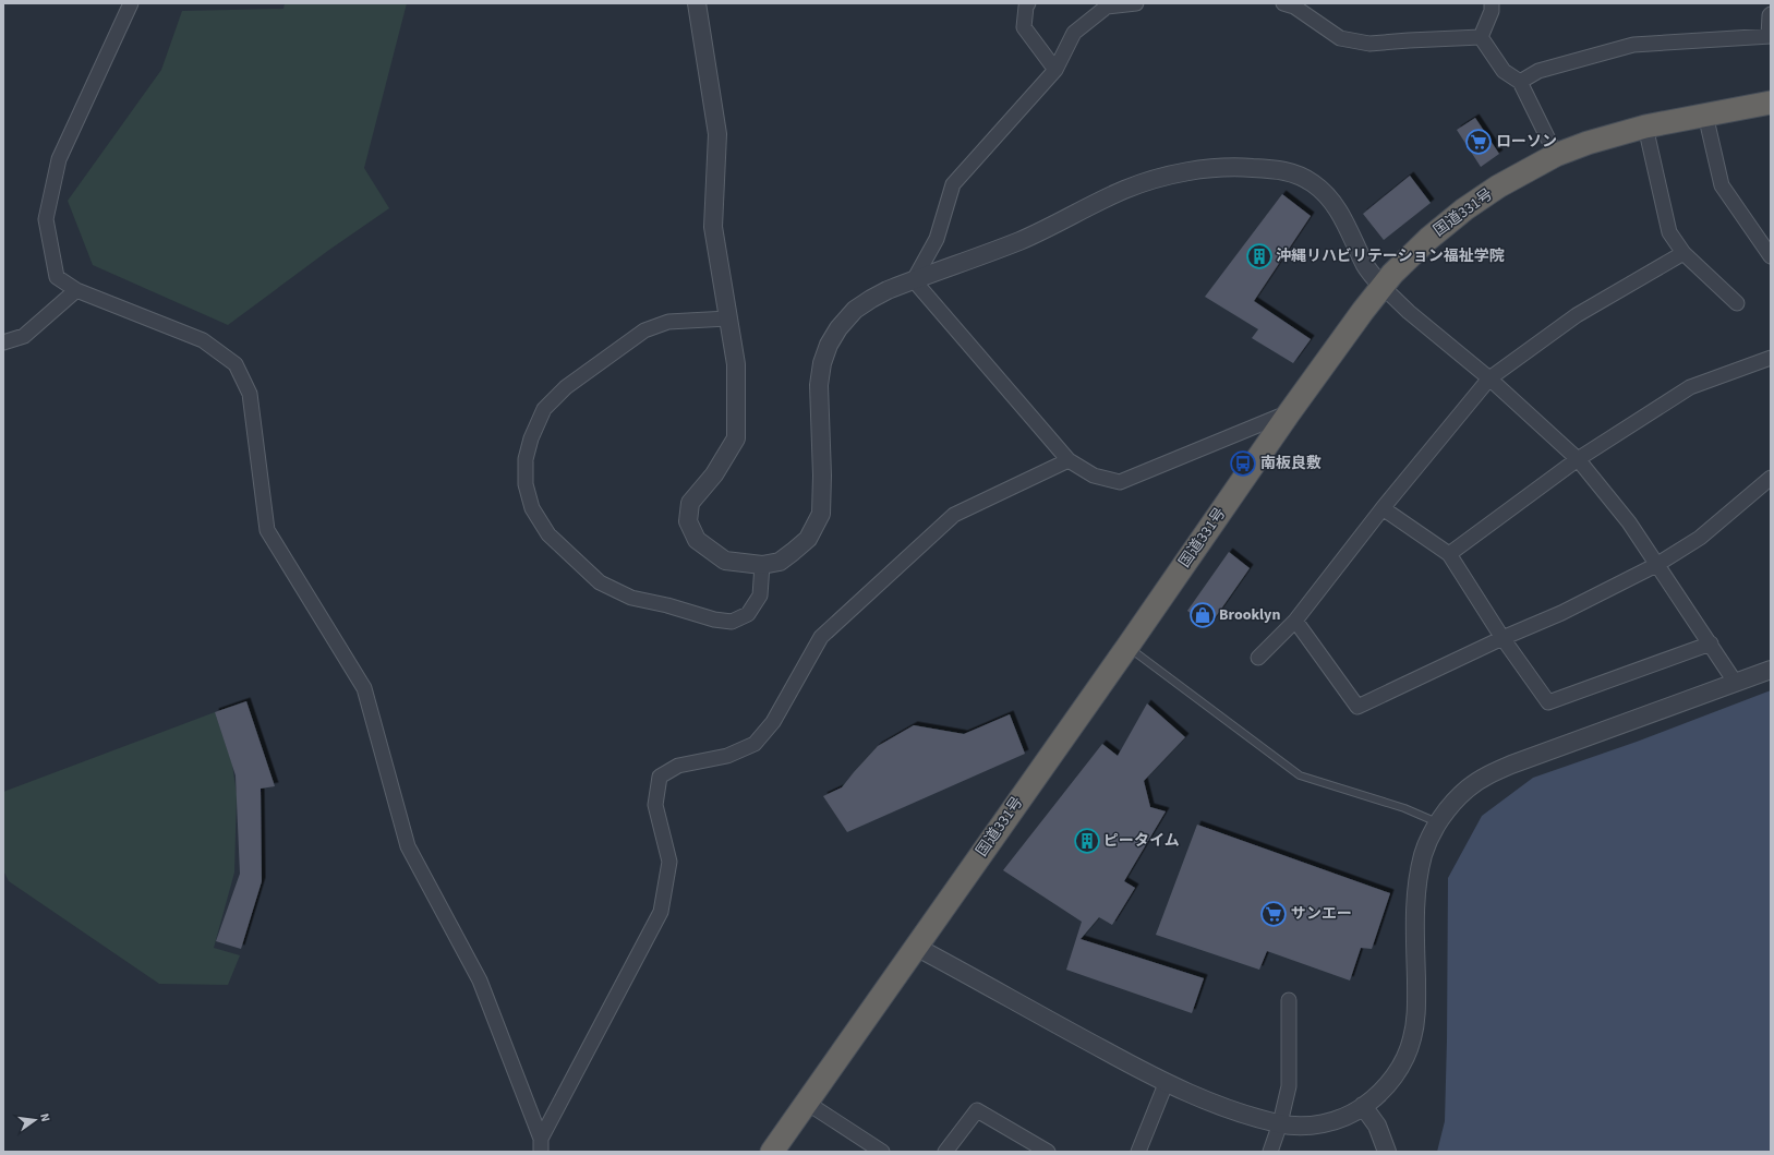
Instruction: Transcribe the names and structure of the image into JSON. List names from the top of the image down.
{
  "streets": {
    "highway": ["国道331号"]
  },
  "places": {
    "supermarket": ["ローソン", "サンエー"],
    "building": ["沖縄リハビリテーション福祉学院", "ピータイム"],
    "bus stop": ["南板良敷"],
    "shop": ["Brooklyn"]
  },
  "north": "right"
}
